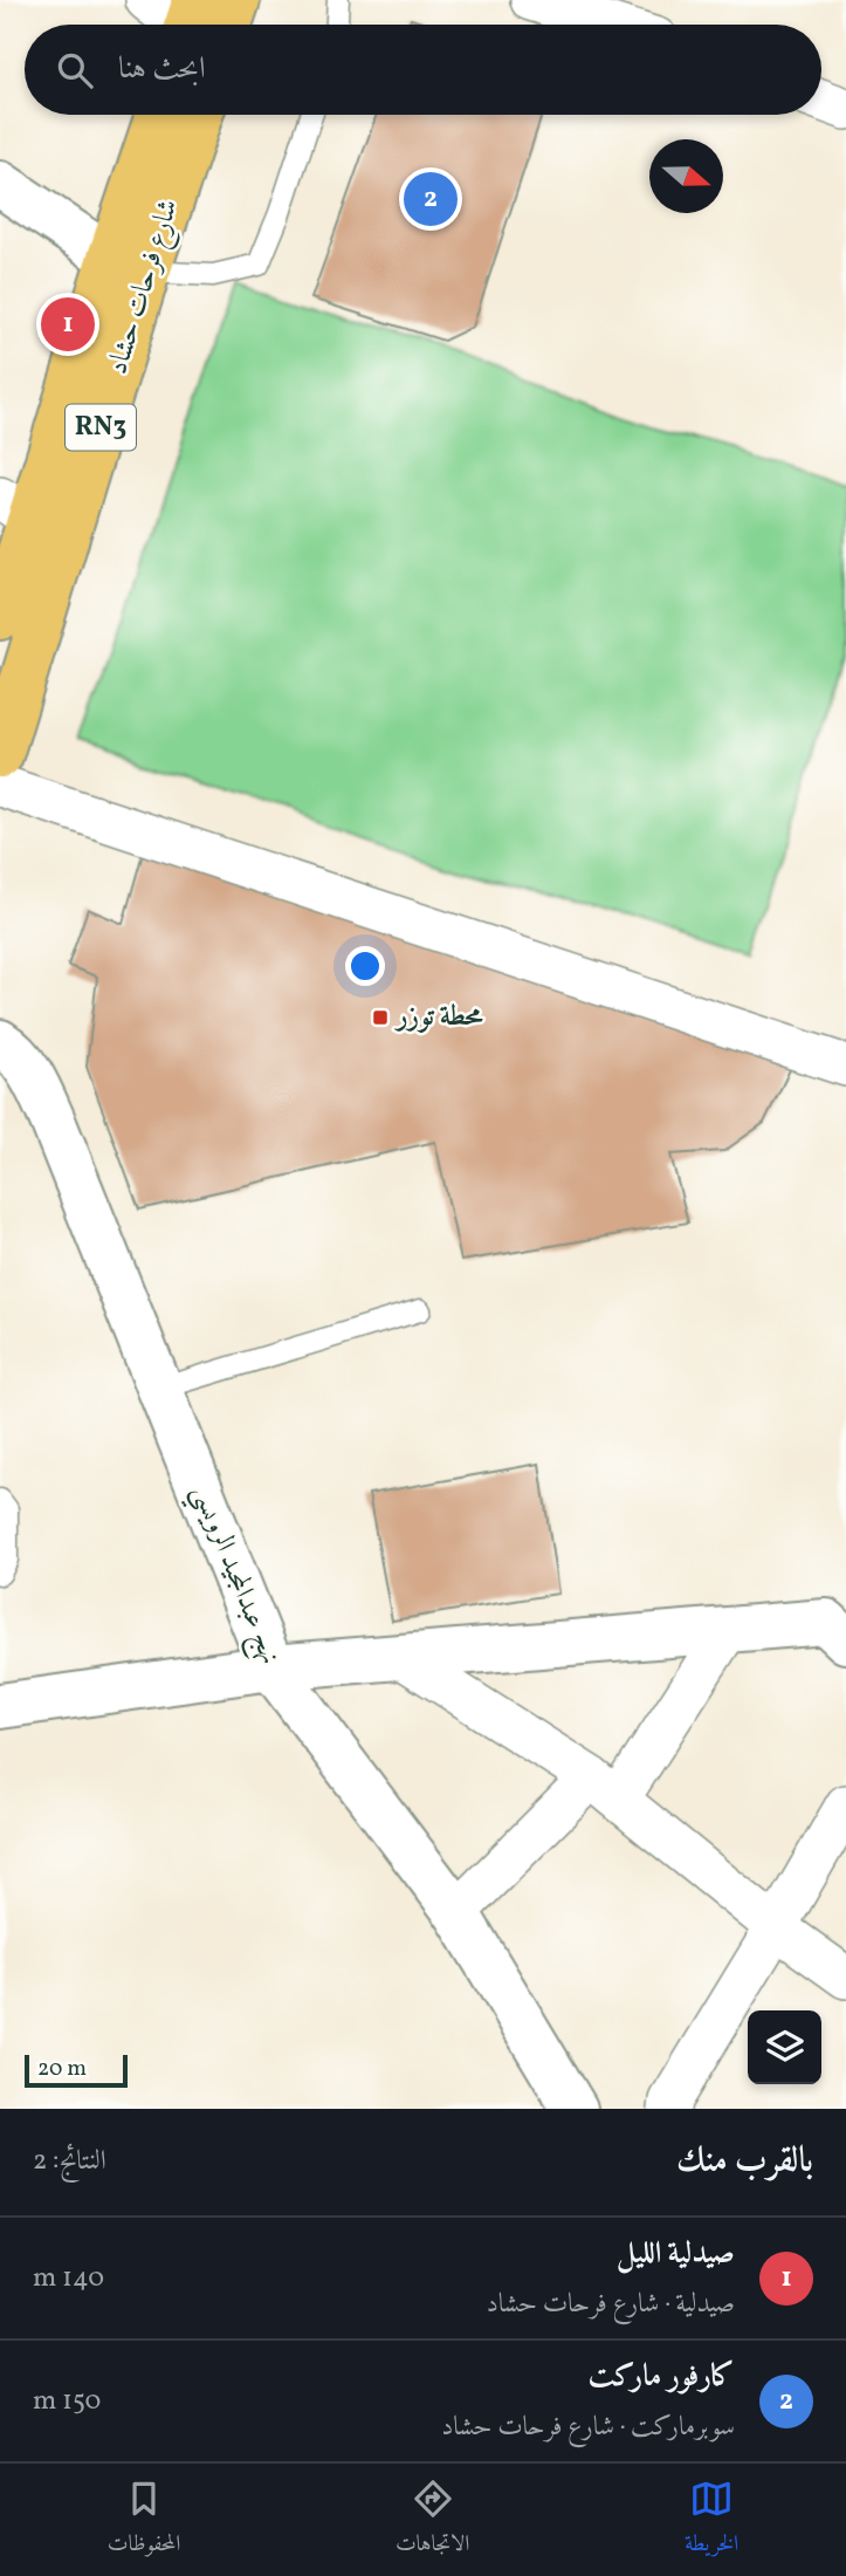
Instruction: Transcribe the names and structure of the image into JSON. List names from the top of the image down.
{
  "streets": {
    "main road": ["شارع فرحات حشاد", "RN3"],
    "street": ["نهج عبدالمجيد الرويسي"]
  },
  "places": {
    "transit": ["محطة توزر"]
  },
  "scale_bar": "20 m",
  "north": "right",
  "page": {
    "search": "ابحث هنا",
    "pins": ["2", "1"],
    "scale": "20 m",
    "heading": ["بالقرب منك", "النتائج: 2"],
    "list": [
      {
        "mark": "1",
        "name": "صيدلية الليل",
        "note": "صيدلية · شارع فرحات حشاد",
        "value": "140 m"
      },
      {
        "mark": "2",
        "name": "كارفور ماركت",
        "note": "سوبرماركت · شارع فرحات حشاد",
        "value": "150 m"
      }
    ],
    "nav": ["الخريطة", "الاتجاهات", "المحفوظات"]
  }
}
